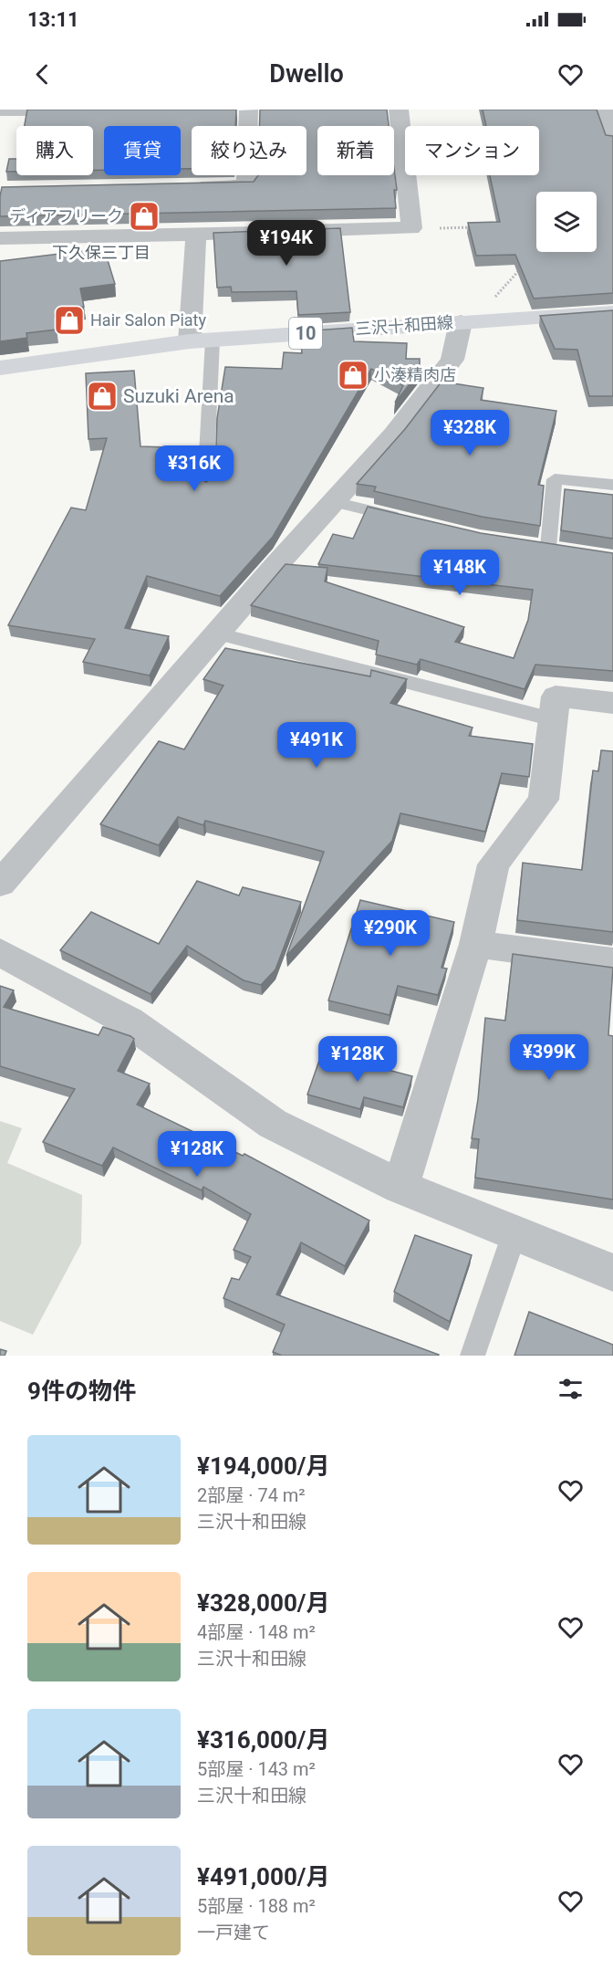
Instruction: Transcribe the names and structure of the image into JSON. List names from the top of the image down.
{
  "streets": {
    "main road": ["三沢十和田線", "10"]
  },
  "districts": ["下久保三丁目"],
  "places": {
    "shop": [
      "ディアフリーク",
      "Hair Salon Piaty",
      "小湊精肉店",
      "Suzuki Arena"
    ]
  },
  "page": {
    "status": "13:11",
    "header": "Dwello",
    "chip": [
      "購入",
      "賃貸",
      "絞り込み",
      "新着",
      "マンション"
    ],
    "price": [
      "¥194K",
      "¥328K",
      "¥316K",
      "¥148K",
      "¥491K",
      "¥290K",
      "¥399K",
      "¥128K",
      "¥128K"
    ],
    "heading": "9件の物件",
    "list": [
      {
        "name": "¥194,000/月",
        "note": "2部屋 · 74 m² · 三沢十和田線"
      },
      {
        "name": "¥328,000/月",
        "note": "4部屋 · 148 m² · 三沢十和田線"
      },
      {
        "name": "¥316,000/月",
        "note": "5部屋 · 143 m² · 三沢十和田線"
      },
      {
        "name": "¥491,000/月",
        "note": "5部屋 · 188 m² · 一戸建て"
      }
    ]
  }
}
